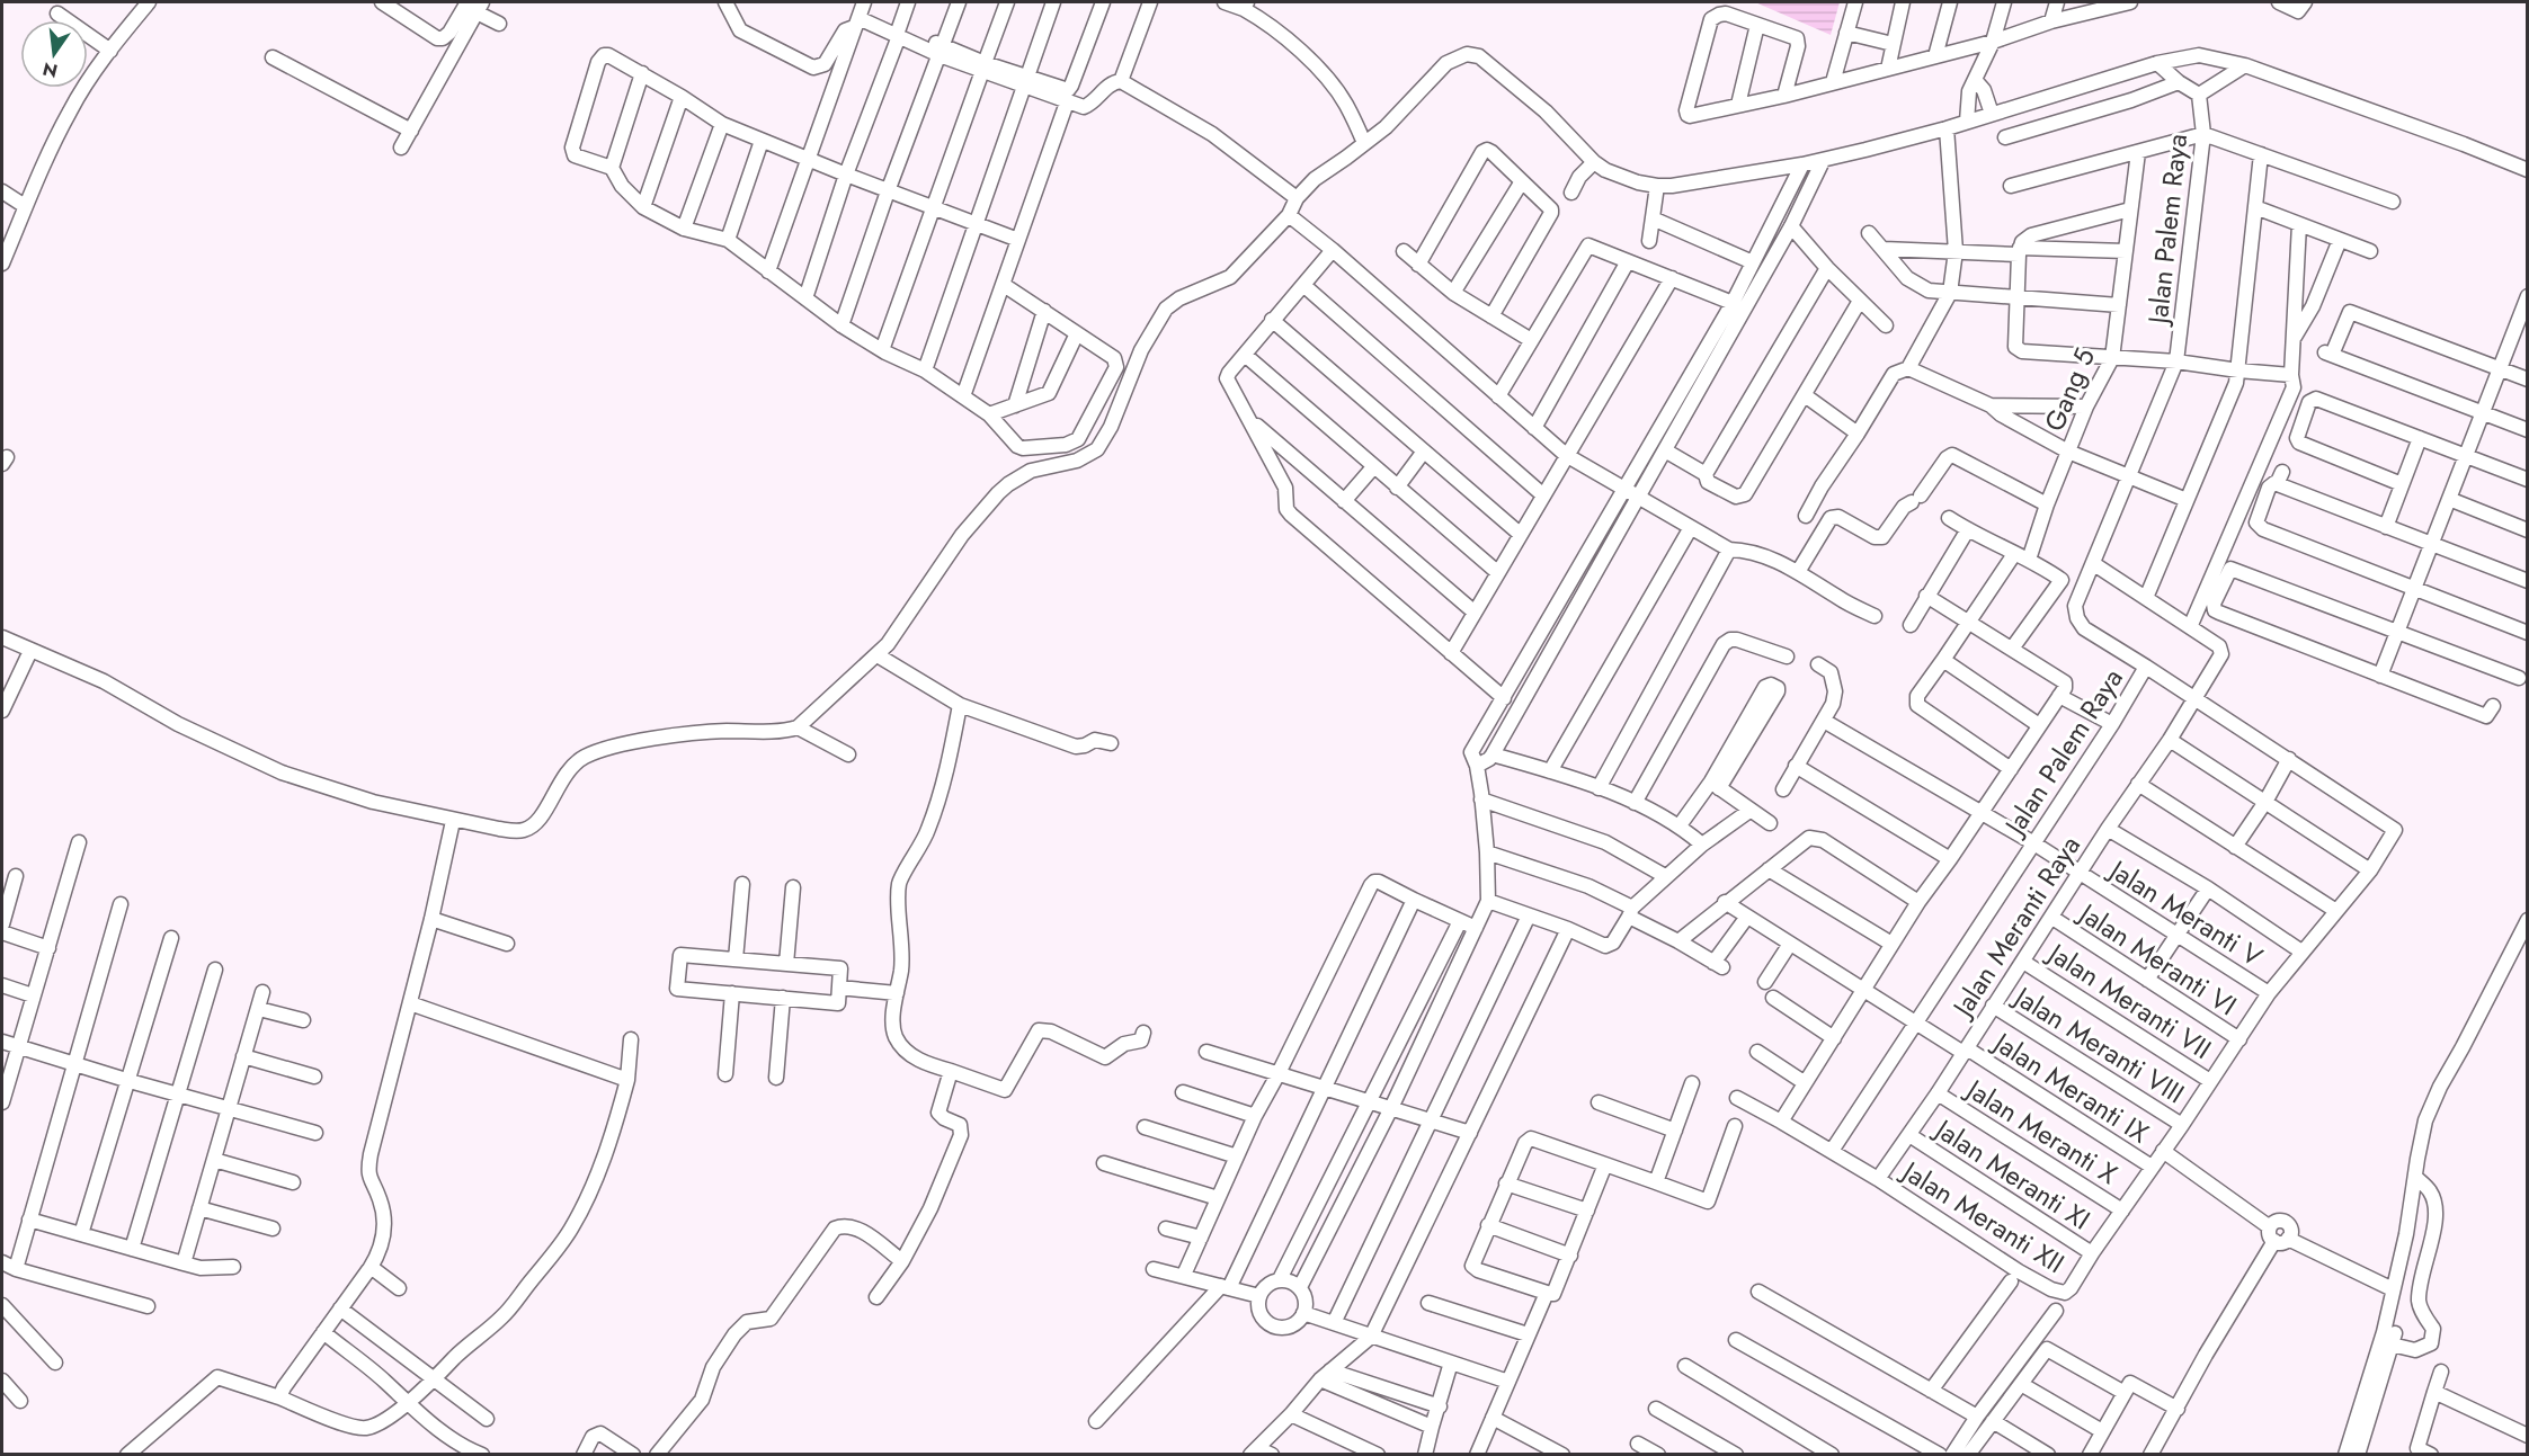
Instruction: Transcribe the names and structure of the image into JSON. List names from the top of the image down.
{
  "streets": {
    "street": [
      "Jalan Palem Raya",
      "Gang 5",
      "Jalan Meranti V",
      "Jalan Meranti Raya",
      "Jalan Meranti VI",
      "Jalan Meranti VII",
      "Jalan Meranti VIII",
      "Jalan Meranti IX",
      "Jalan Meranti X",
      "Jalan Meranti XI",
      "Jalan Meranti XII"
    ]
  },
  "crossings": [
    ["Jalan Palem Raya", "Jalan Meranti V"],
    ["Jalan Palem Raya", "Jalan Meranti IX"],
    ["Jalan Palem Raya", "Jalan Meranti XII"],
    ["Jalan Meranti V", "Jalan Meranti Raya"],
    ["Jalan Meranti Raya", "Jalan Meranti VI"],
    ["Jalan Meranti Raya", "Jalan Meranti VII"],
    ["Jalan Meranti Raya", "Jalan Meranti VIII"],
    ["Jalan Meranti Raya", "Jalan Meranti IX"],
    ["Jalan Meranti Raya", "Jalan Meranti X"],
    ["Jalan Meranti Raya", "Jalan Meranti XI"],
    ["Jalan Meranti Raya", "Jalan Meranti XII"],
    ["Jalan Meranti XI", "Jalan Meranti XII"]
  ],
  "north": "bottom"
}
